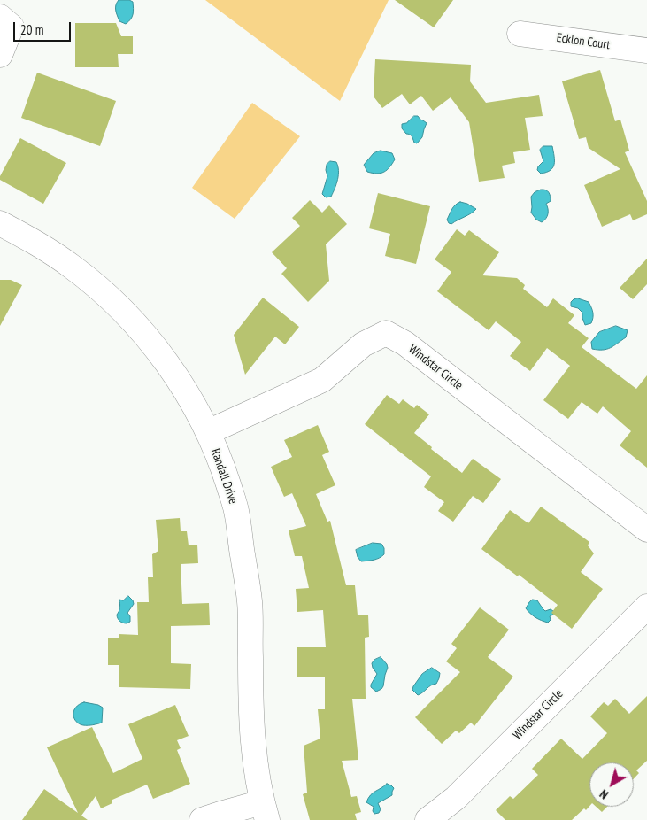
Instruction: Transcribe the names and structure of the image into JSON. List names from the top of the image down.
{
  "streets": {
    "street": ["Ecklon Court", "Windstar Circle", "Randall Drive"]
  },
  "crossings": [
    ["Windstar Circle", "Randall Drive"]
  ],
  "scale_bar": "20 m",
  "north": "bottom left"
}
